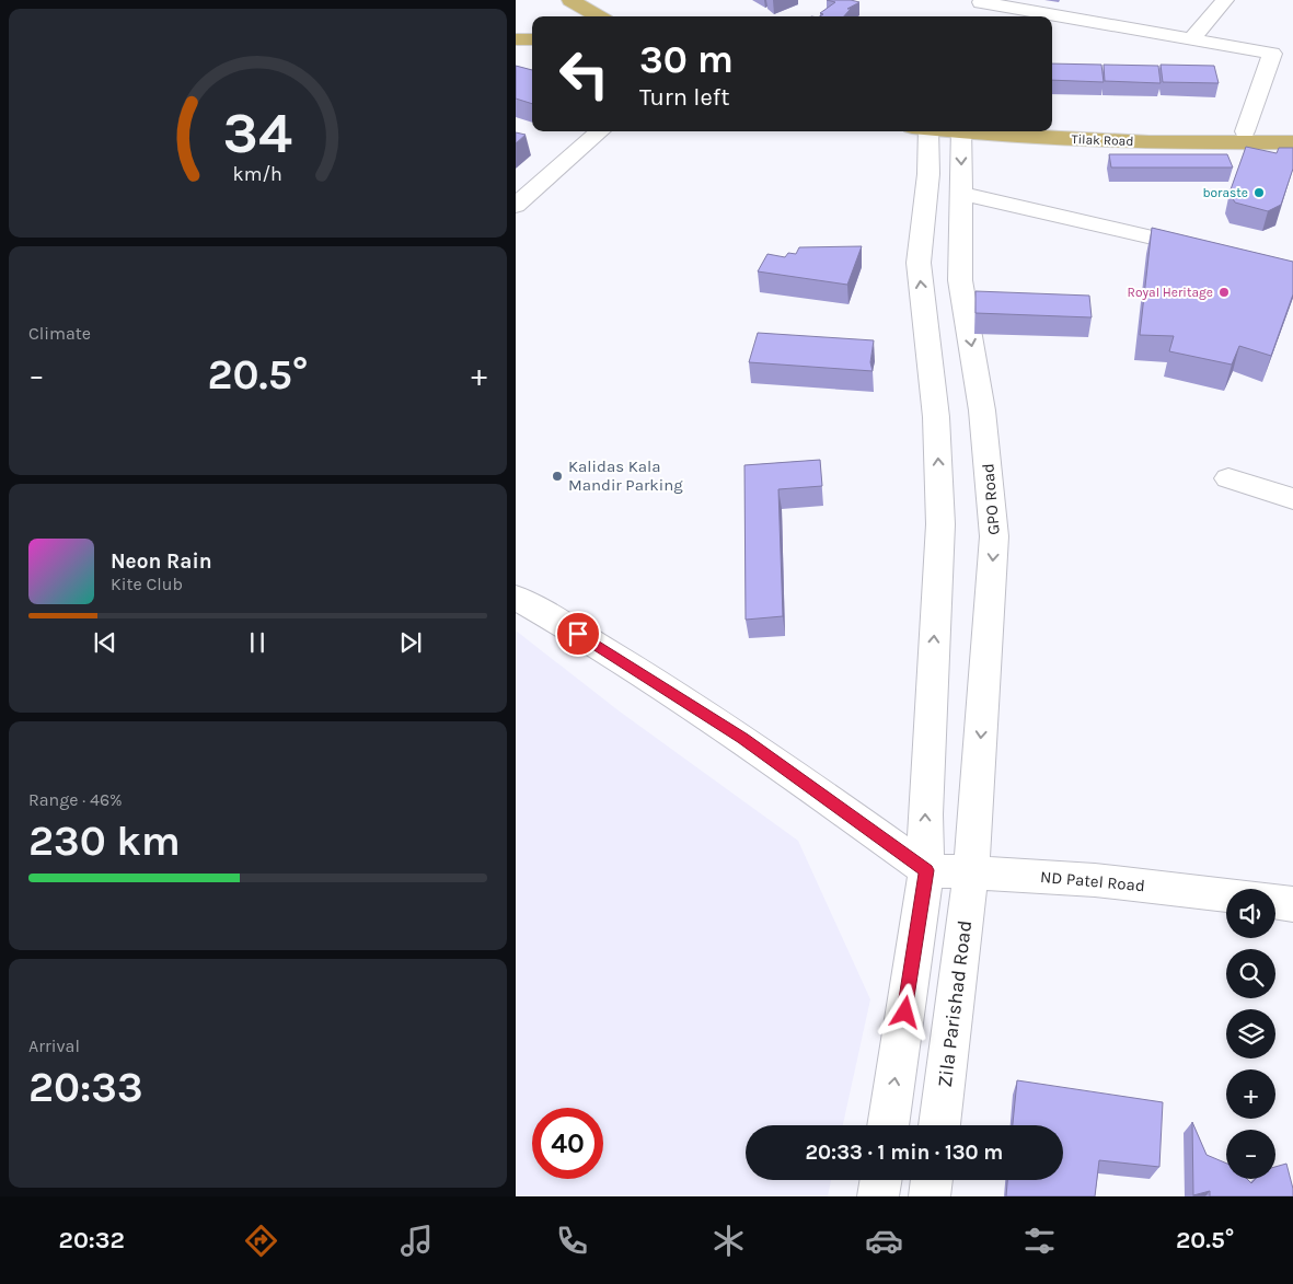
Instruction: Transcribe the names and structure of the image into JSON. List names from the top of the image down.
{
  "streets": {
    "main road": ["Tilak Road"],
    "street": ["GPO Road", "ND Patel Road", "Zila Parishad Road"]
  },
  "crossings": [
    ["GPO Road", "ND Patel Road"],
    ["GPO Road", "Zila Parishad Road"],
    ["ND Patel Road", "Zila Parishad Road"]
  ],
  "places": ["boraste", "Royal Heritage", "Kalidas Kala Mandir Parking"],
  "page": {
    "turn": ["30 m", "Turn left"],
    "tile": [
      "Climate",
      ["Range · 46%", "230 km"],
      ["Arrival", "20:33"]
    ],
    "heat": ["−", "20.5°", "+"],
    "song": ["Neon Rain", "Kite Club"],
    "map_buttons": ["+", "−"],
    "limit": "40",
    "trip": "20:33 · 1 min · 130 m",
    "tabs": ["20:32", "20.5°"],
    "gauge": ["34", "km/h"]
  }
}
